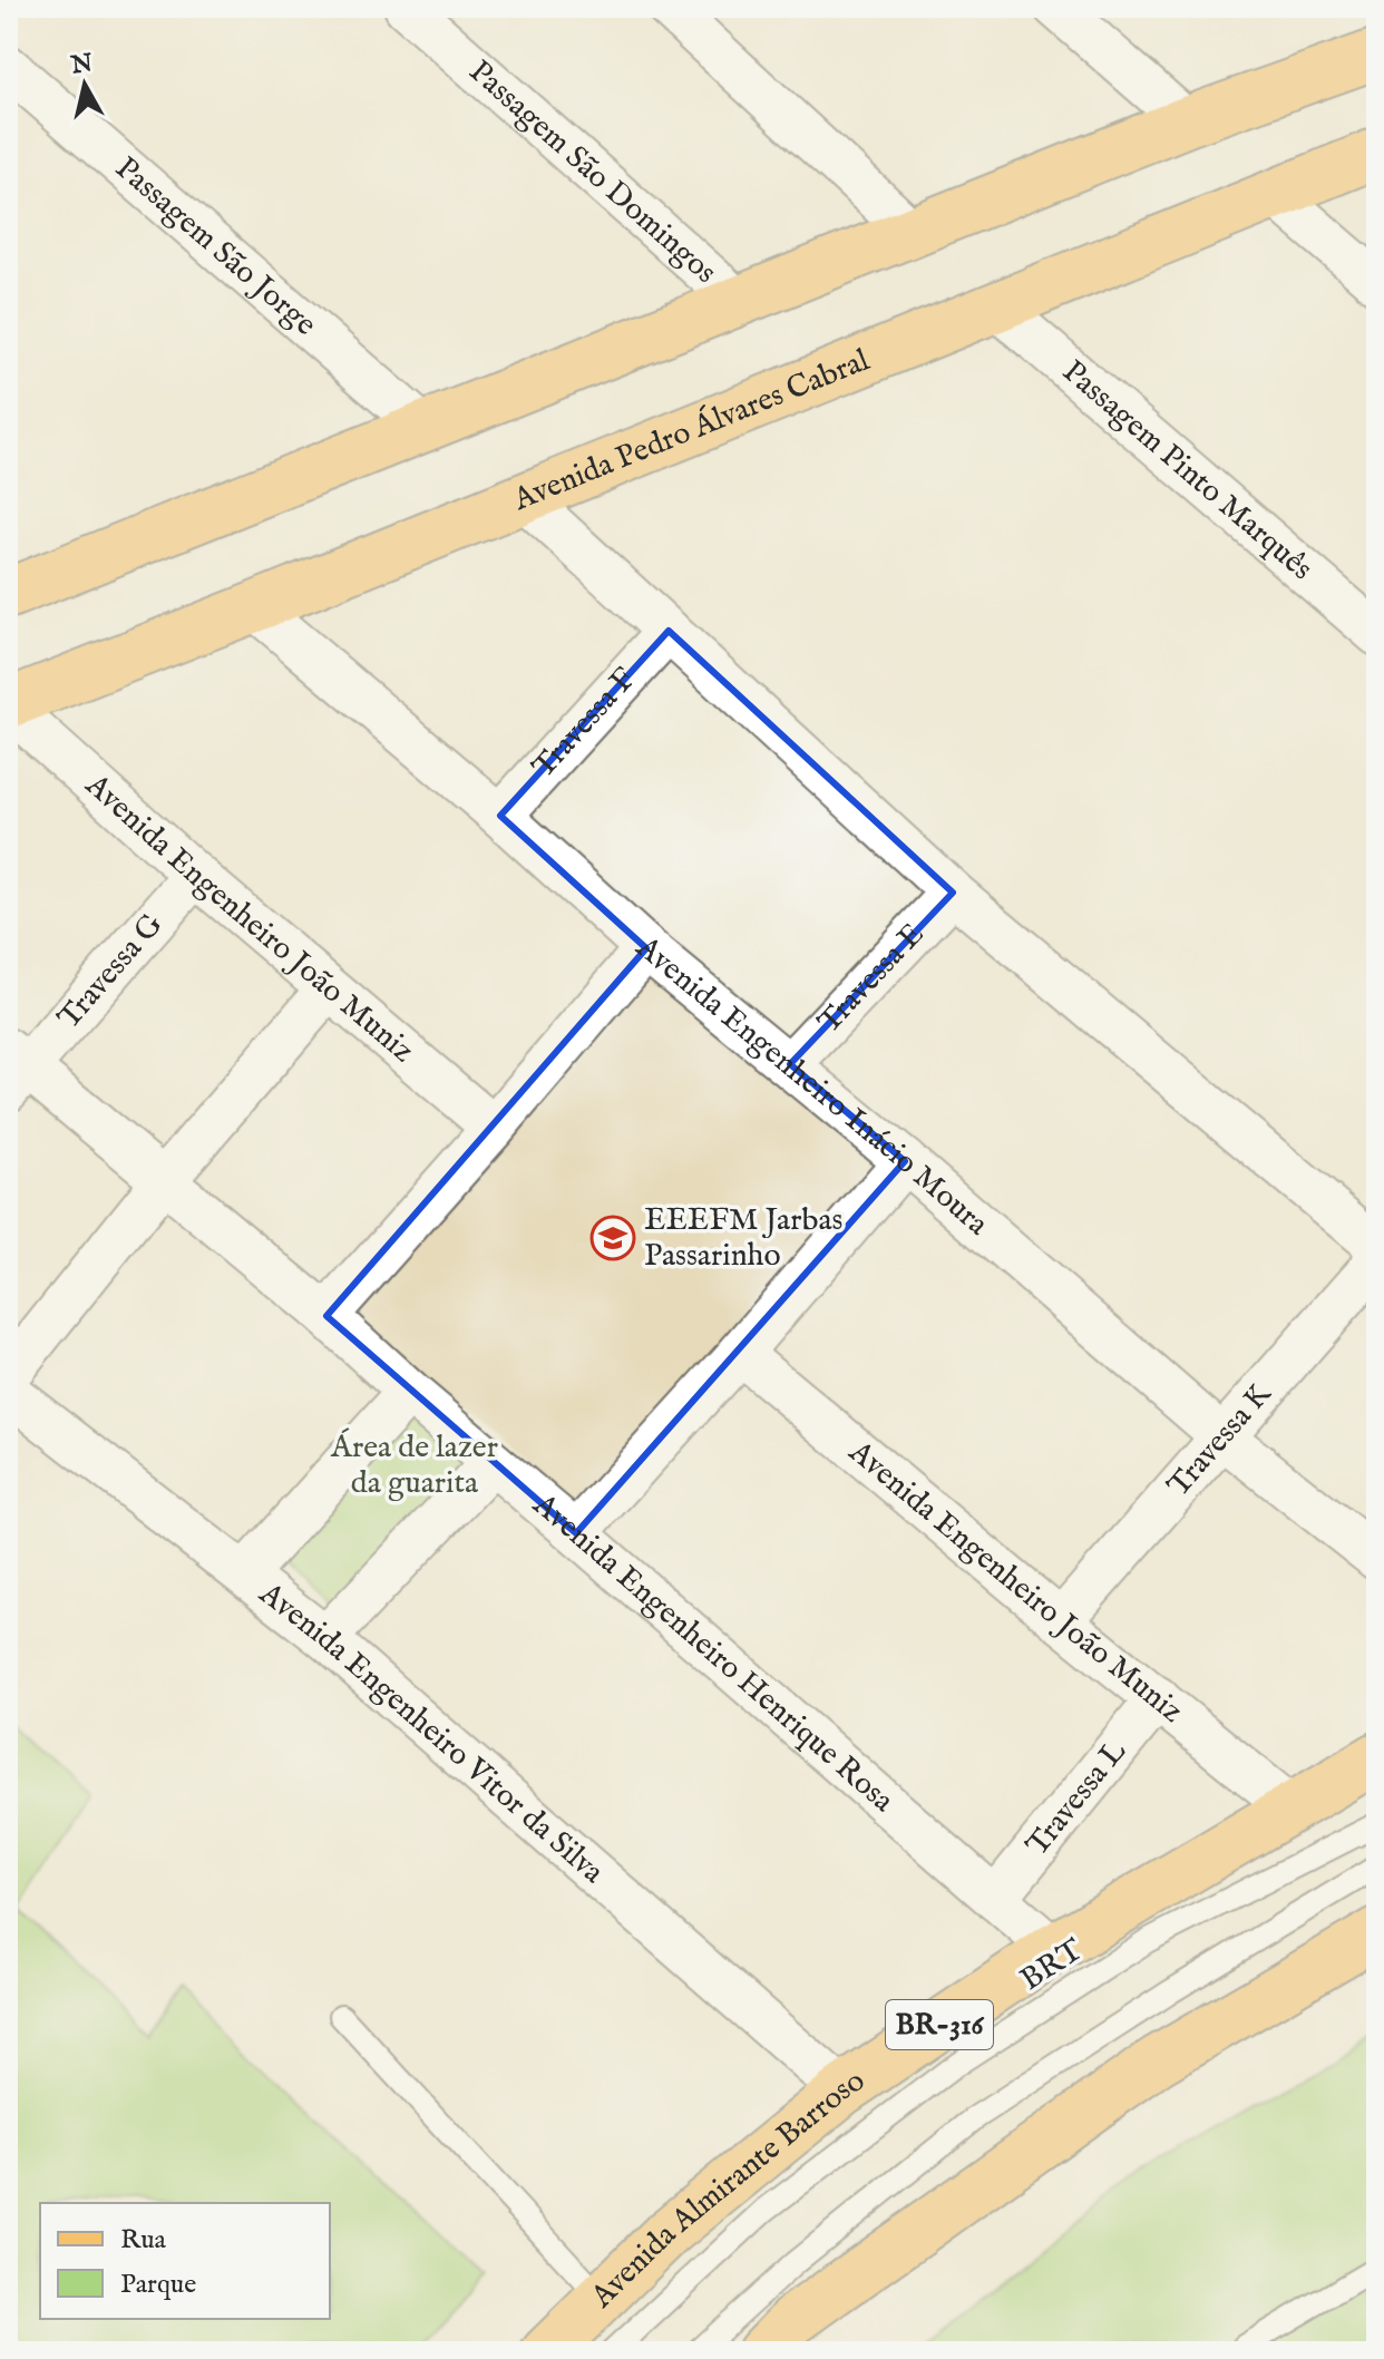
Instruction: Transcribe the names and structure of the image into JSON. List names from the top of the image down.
{
  "streets": {
    "main road": ["Avenida Pedro Álvares Cabral", "BR-316", "Avenida Almirante Barroso"],
    "street": [
      "Passagem São Domingos",
      "Passagem São Jorge",
      "Passagem Pinto Marquês",
      "Travessa F",
      "Avenida Engenheiro João Muniz",
      "Travessa G",
      "Travessa E",
      "Avenida Engenheiro Inácio Moura",
      "Travessa K",
      "Avenida Engenheiro Henrique Rosa",
      "Avenida Engenheiro Vitor da Silva",
      "Travessa L"
    ],
    "lane": ["BRT"]
  },
  "crossings": [
    ["Avenida Pedro Álvares Cabral", "Passagem Pinto Marquês"],
    ["Avenida Pedro Álvares Cabral", "Avenida Engenheiro João Muniz"],
    ["Avenida Pedro Álvares Cabral", "Avenida Engenheiro Inácio Moura"],
    ["Travessa F", "Avenida Engenheiro Inácio Moura"],
    ["Avenida Engenheiro João Muniz", "Travessa G"],
    ["Avenida Engenheiro João Muniz", "Travessa K"],
    ["Avenida Engenheiro João Muniz", "Travessa L"],
    ["Avenida Engenheiro João Muniz", "Avenida Almirante Barroso"],
    ["Travessa G", "Avenida Engenheiro Henrique Rosa"],
    ["Travessa E", "Avenida Engenheiro Inácio Moura"],
    ["Avenida Engenheiro Inácio Moura", "Travessa K"],
    ["Avenida Engenheiro Henrique Rosa", "Travessa L"],
    ["Avenida Engenheiro Henrique Rosa", "Avenida Almirante Barroso"],
    ["Avenida Engenheiro Vitor da Silva", "Avenida Almirante Barroso"]
  ],
  "parks": ["Área de lazer da guarita"],
  "places": {
    "school or university": ["EEEFM Jarbas Passarinho"]
  },
  "legend": ["Rua", "Parque"],
  "north": "top"
}
